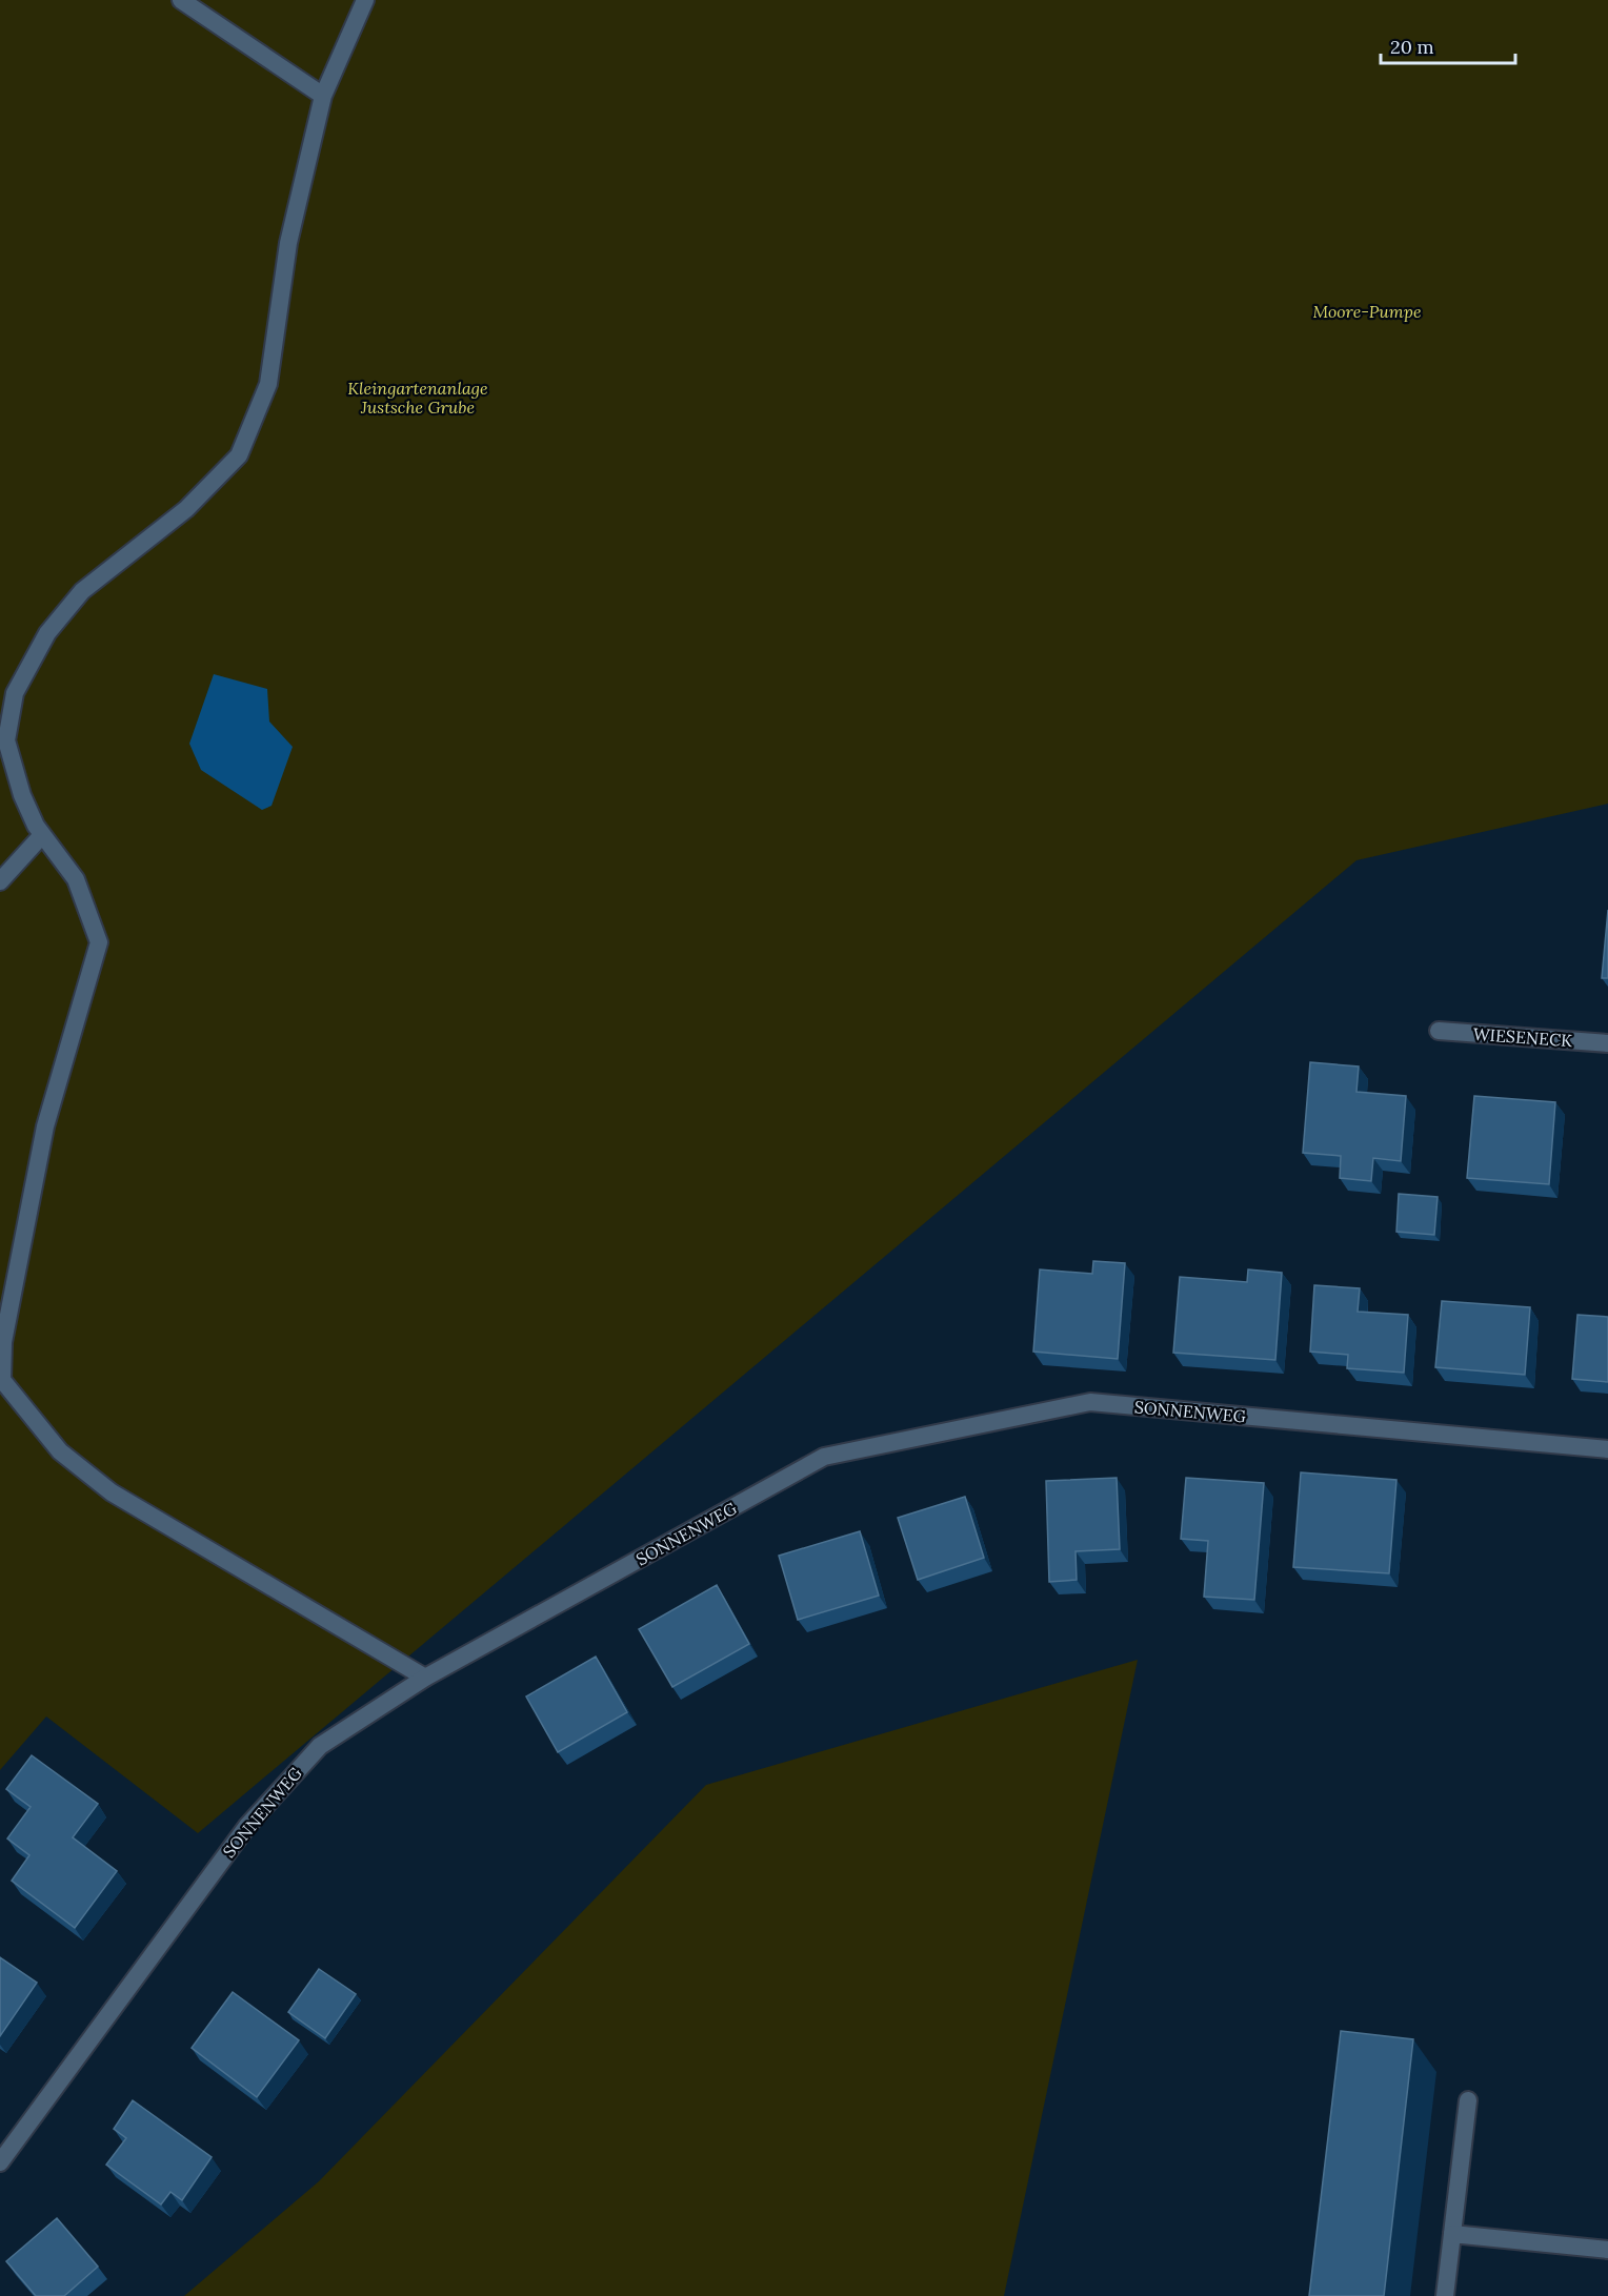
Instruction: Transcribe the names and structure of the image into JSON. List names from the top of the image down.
{
  "streets": {
    "street": ["WIESENECK", "SONNENWEG"]
  },
  "parks": ["Moore-Pumpe", "Kleingartenanlage Justsche Grube"],
  "scale_bar": "20 m"
}
